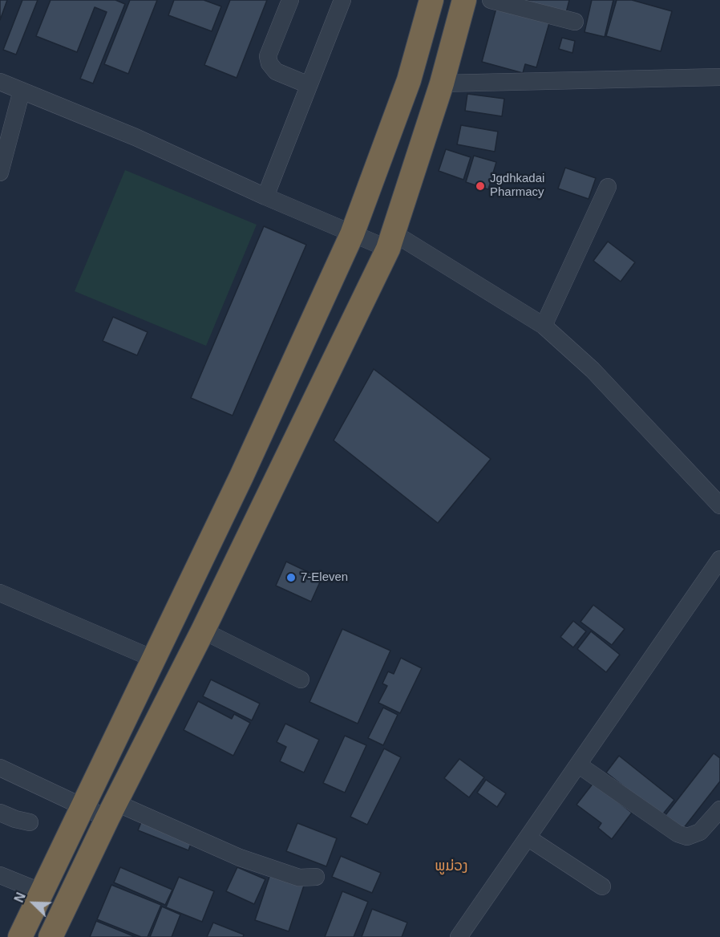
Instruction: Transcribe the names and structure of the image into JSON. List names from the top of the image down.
{
  "districts": ["ພູມ່ວງ"],
  "places": ["Jgdhkadai Pharmacy", "7-Eleven"],
  "north": "top left"
}
